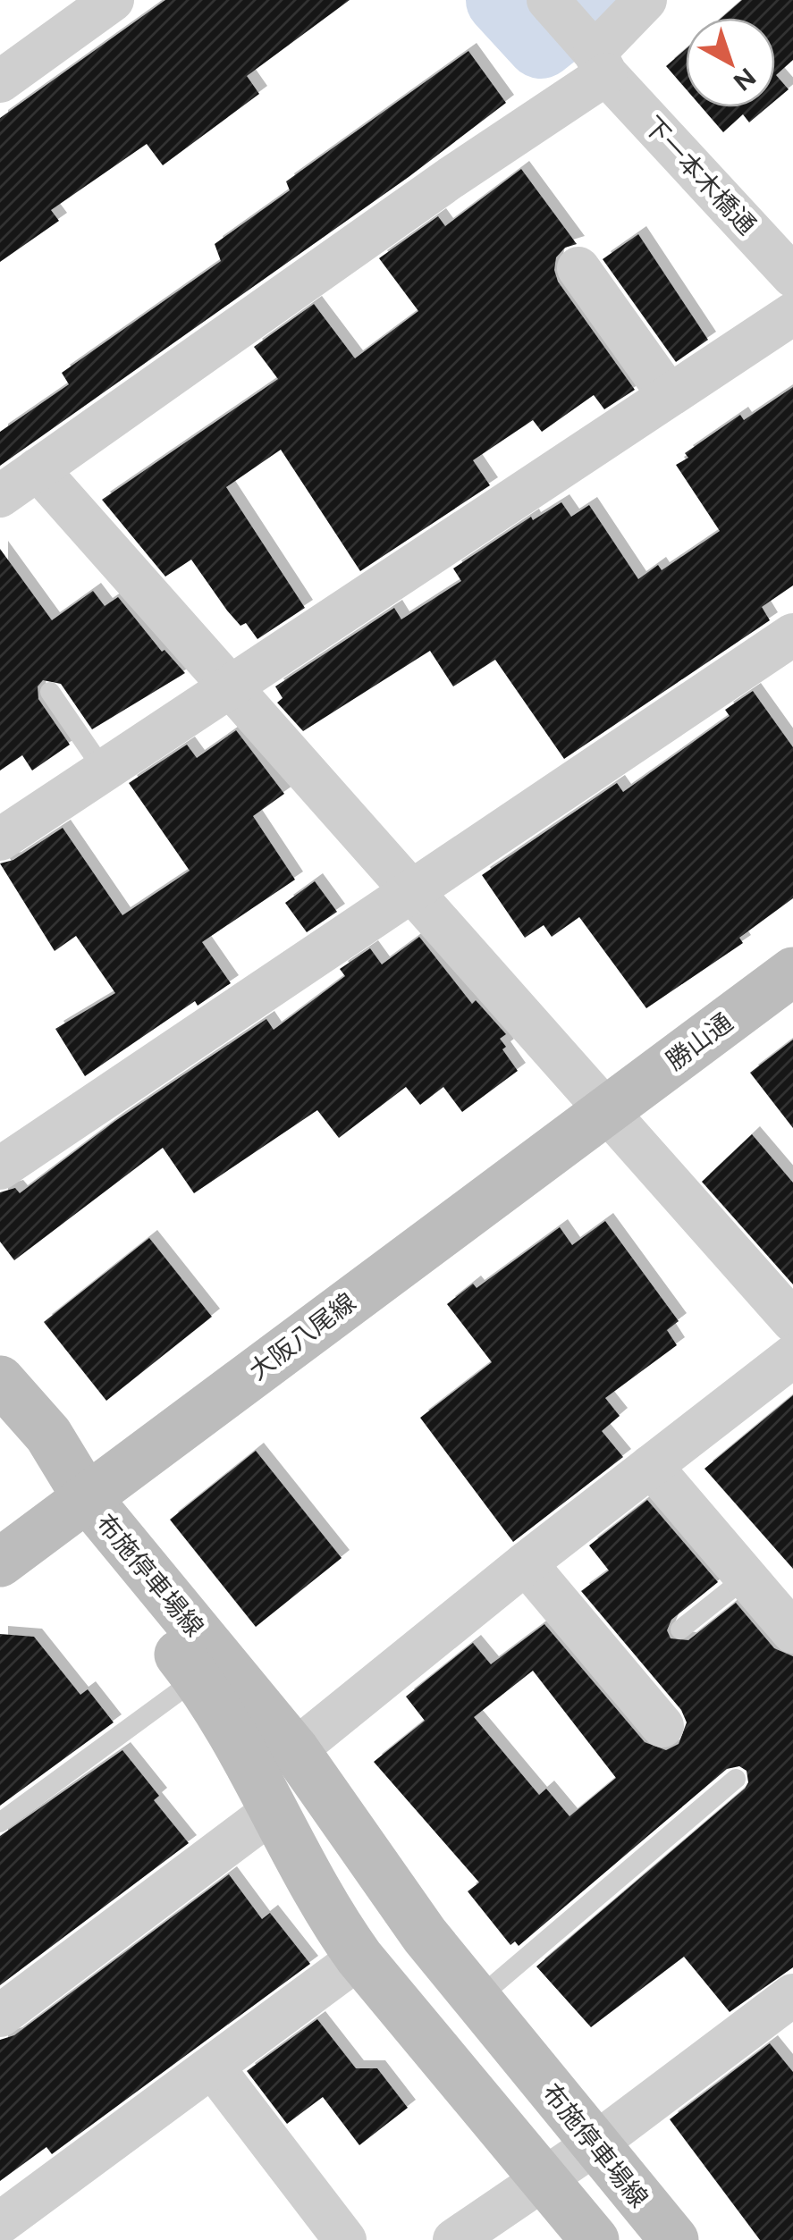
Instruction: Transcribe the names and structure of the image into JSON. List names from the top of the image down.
{
  "streets": {
    "main road": ["勝山通", "大阪八尾線", "布施停車場線"],
    "street": ["下一本木橋通"]
  },
  "crossings": [
    ["勝山通", "大阪八尾線"],
    ["大阪八尾線", "布施停車場線"]
  ],
  "north": "bottom right"
}
